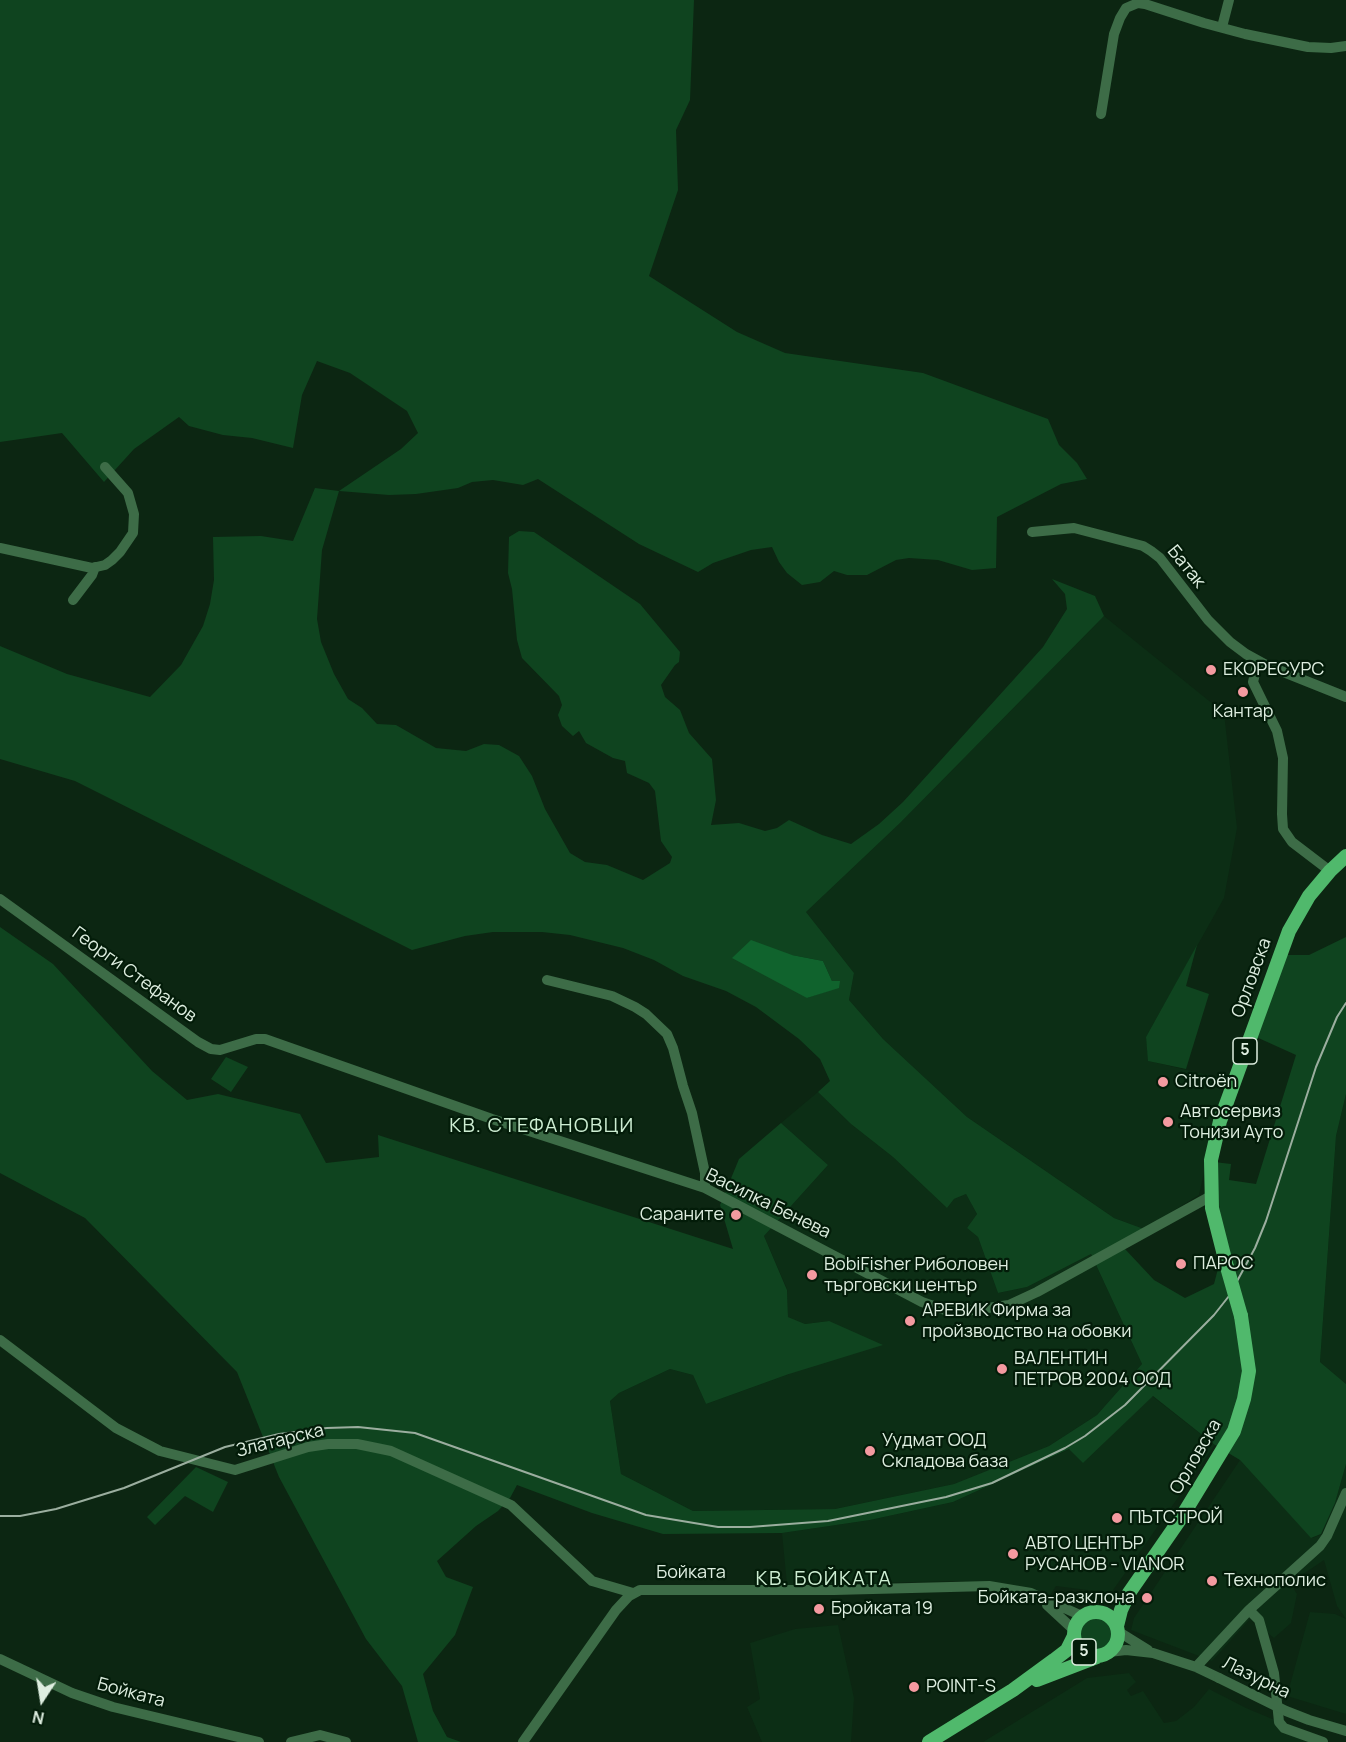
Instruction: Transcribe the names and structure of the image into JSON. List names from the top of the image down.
{
  "streets": {
    "main road": ["Орловска", "5"],
    "street": [
      "Батак",
      "Георги Стефанов",
      "Василка Бенева",
      "Златарска",
      "Бойката",
      "Лазурна"
    ]
  },
  "crossings": [
    ["Георги Стефанов", "Василка Бенева"],
    ["Орловска", "5"],
    ["Орловска", "Василка Бенева"],
    ["Орловска", "Бойката"],
    ["Орловска", "Лазурна"],
    ["5", "Бойката"],
    ["5", "Лазурна"],
    ["Златарска", "Бойката"],
    ["Бойката", "Лазурна"]
  ],
  "districts": ["КВ. СТЕФАНОВЦИ", "КВ. БОЙКАТА"],
  "places": [
    "ЕКОРЕСУРС",
    "Кантар",
    "Citroën",
    "Автосервиз Тонизи Ауто",
    "Сараните",
    "ПАРОС",
    "BobiFisher Риболовен търговски център",
    "АРЕВИК Фирма за пройзводство на обовки",
    "ВАЛЕНТИН ПЕТРОВ 2004 ООД",
    "Уудмат ООД Складова база",
    "ПЪТСТРОЙ",
    "АВТО ЦЕНТЪР РУСАНОВ - VIANOR",
    "Технополис",
    "Бойката-разклона",
    "Бройката 19",
    "POINT-S"
  ],
  "north": "bottom"
}
